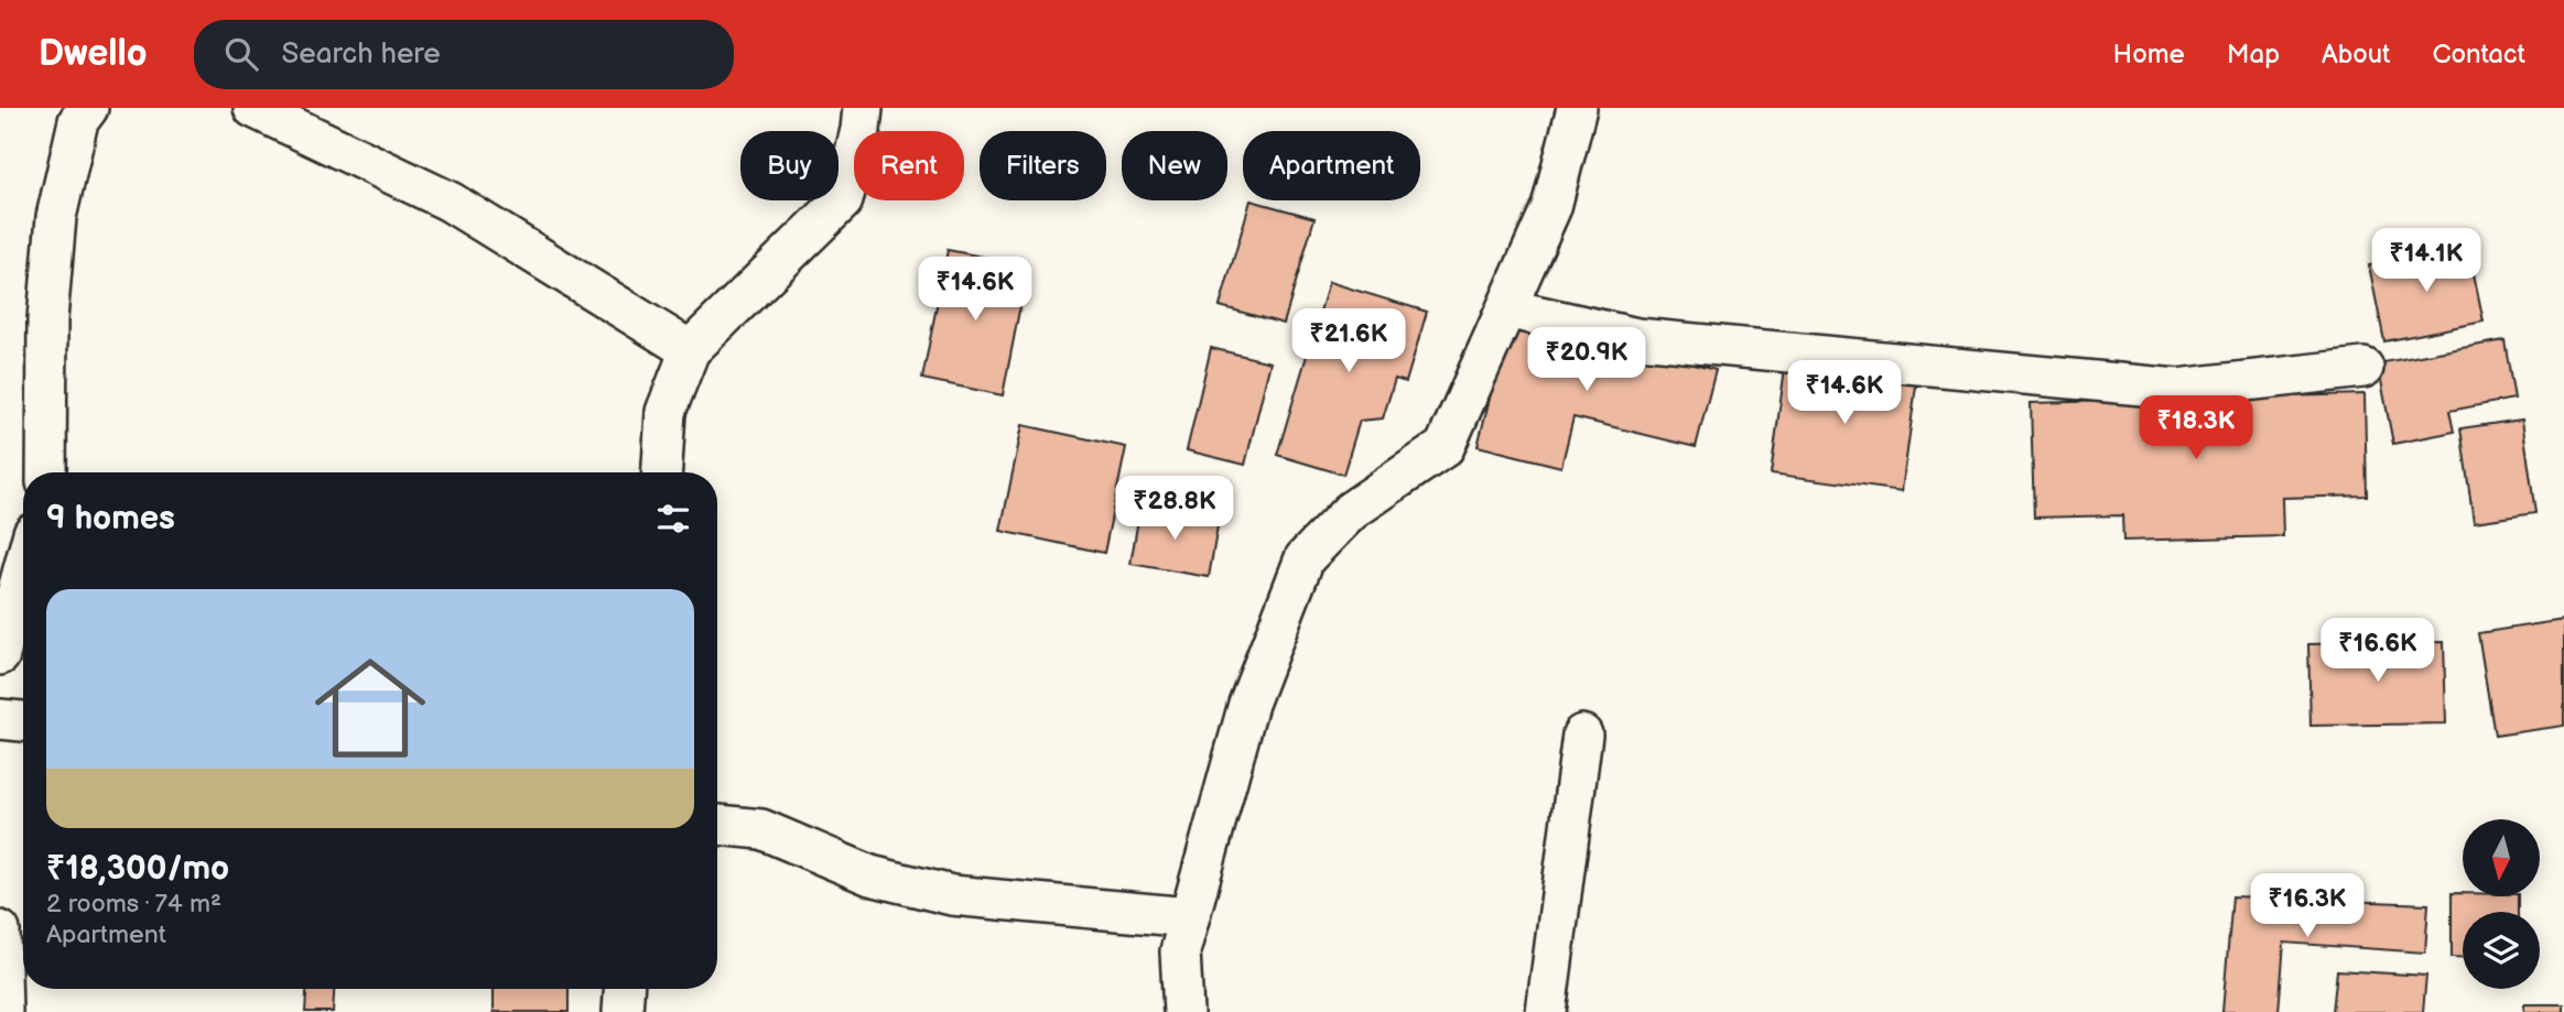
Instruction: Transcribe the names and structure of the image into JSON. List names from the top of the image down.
{
  "north": "bottom",
  "page": {
    "header": "Dwello",
    "search": "Search here",
    "nav": [
      "Home",
      "Map",
      "About",
      "Contact"
    ],
    "chip": [
      "Buy",
      "Rent",
      "Filters",
      "New",
      "Apartment"
    ],
    "price": [
      "₹14.1K",
      "₹14.6K",
      "₹21.6K",
      "₹20.9K",
      "₹14.6K",
      "₹18.3K",
      "₹28.8K",
      "₹16.6K",
      "₹16.3K"
    ],
    "heading": "9 homes",
    "list": [
      {
        "name": "₹18,300/mo",
        "note": "2 rooms · 74 m² · Apartment"
      }
    ]
  }
}
